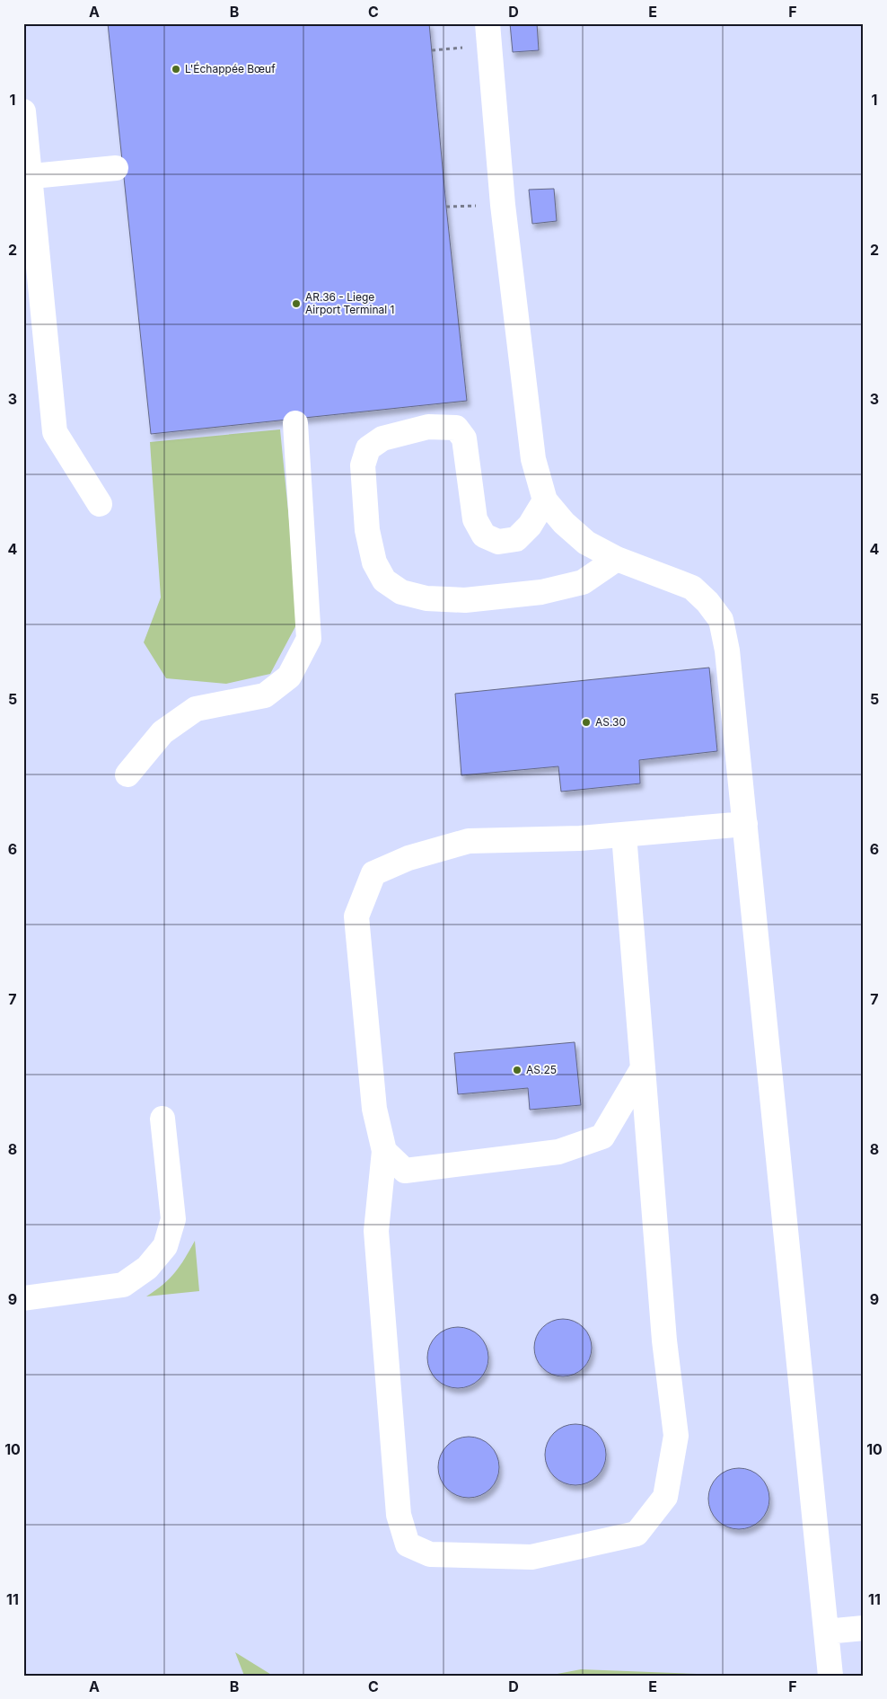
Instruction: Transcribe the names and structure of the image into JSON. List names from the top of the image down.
{
  "places": [
    "L'Échappée Bœuf",
    "AR.36 - Liege Airport Terminal 1",
    "AS.30",
    "AS.25"
  ],
  "grid": {
    "columns": [
      "A",
      "B",
      "C",
      "D",
      "E",
      "F"
    ],
    "rows": [
      "1",
      "2",
      "3",
      "4",
      "5",
      "6",
      "7",
      "8",
      "9",
      "10",
      "11"
    ]
  }
}
